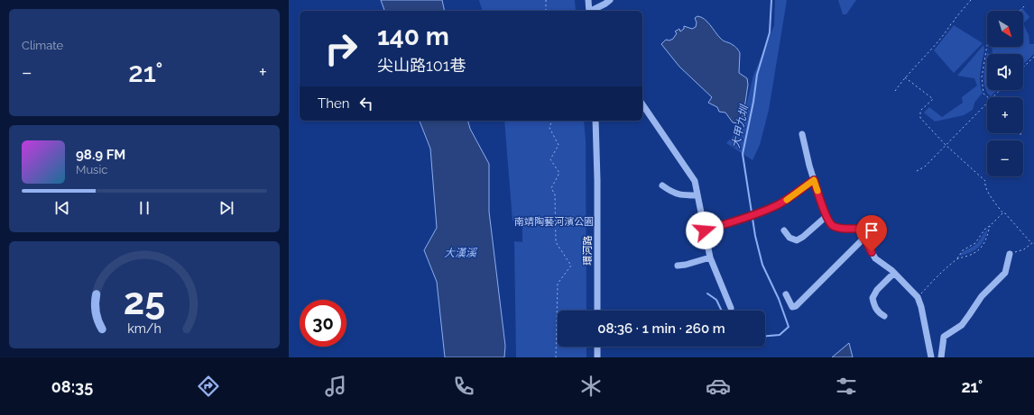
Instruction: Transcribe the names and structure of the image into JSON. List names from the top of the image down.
{
  "streets": {
    "street": ["環河路"]
  },
  "water": ["大甲九圳", "大漢溪"],
  "parks": ["南靖陶藝河濱公園"],
  "north": "bottom right",
  "page": {
    "tile": "Climate",
    "map_buttons": ["+", "−"],
    "turn": ["140 m", "尖山路101巷"],
    "heat": ["−", "21°", "+"],
    "then": "Then",
    "song": ["98.9 FM", "Music"],
    "limit": "30",
    "trip": "08:36 · 1 min · 260 m",
    "tabs": ["08:35", "21°"],
    "gauge": ["25", "km/h"]
  }
}
